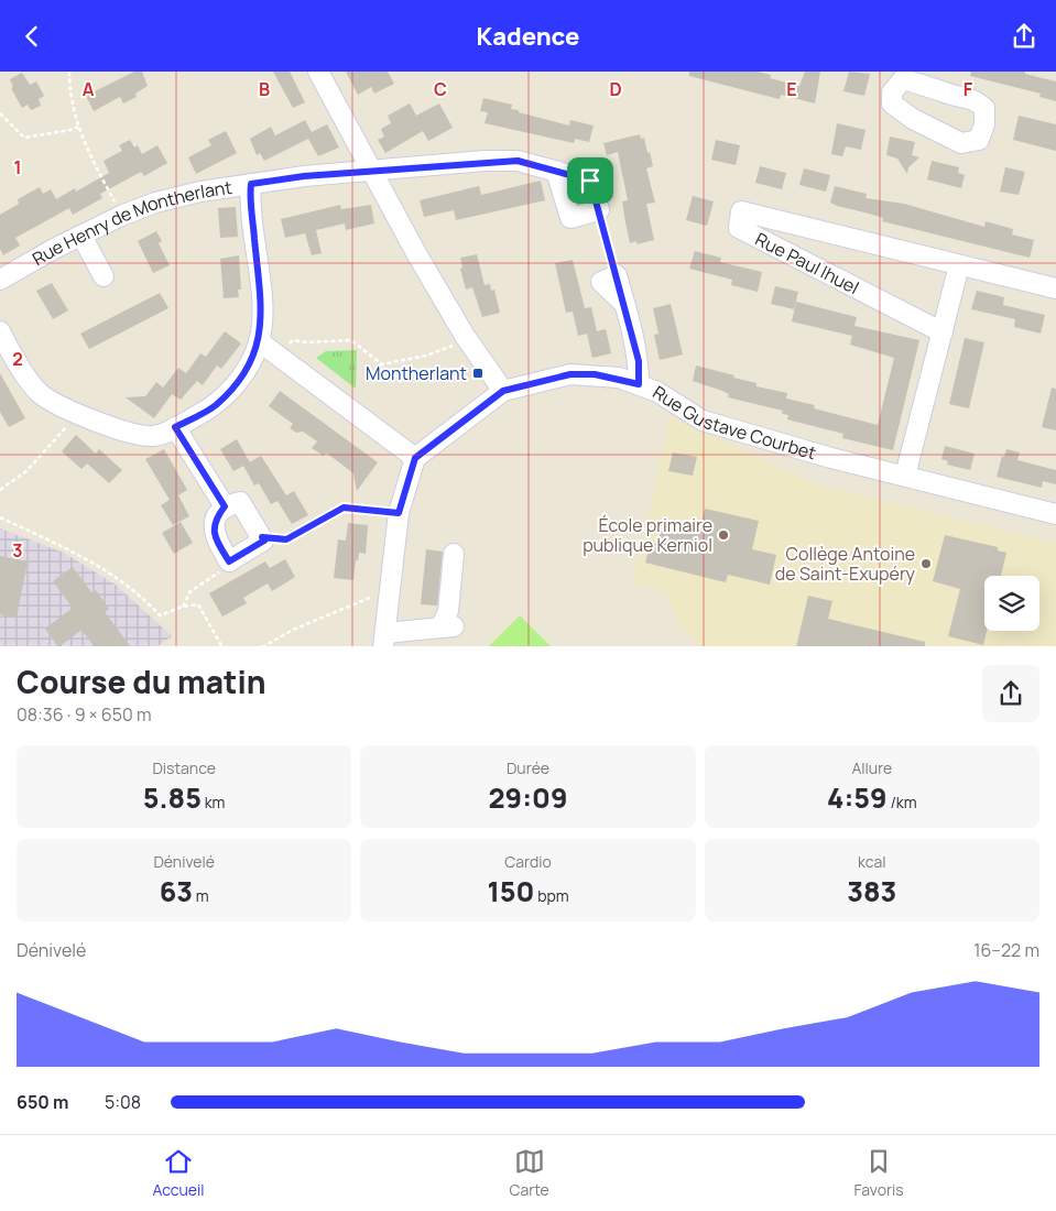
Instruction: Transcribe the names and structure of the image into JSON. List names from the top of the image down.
{
  "streets": {
    "street": ["Rue Henry de Montherlant", "Rue Paul Ihuel", "Rue Gustave Courbet"]
  },
  "places": {
    "transit": ["Montherlant"],
    "other": ["École primaire publique Kerniol", "Collège Antoine de Saint-Exupéry"]
  },
  "page": {
    "header": "Kadence",
    "heading": ["Course du matin", "08:36 · 9 × 650 m"],
    "stats": [
      ["Distance", "5.85 km"],
      ["Durée", "29:09"],
      ["Allure", "4:59 /km"],
      ["Dénivelé", "63 m"],
      ["Cardio", "150 bpm"],
      ["kcal", "383"]
    ],
    "chart": ["Dénivelé", "16–22 m"],
    "list": [
      {
        "name": "650 m",
        "note": "5:08"
      }
    ],
    "tabs": ["Accueil", "Carte", "Favoris"]
  },
  "grid": {
    "columns": [
      "A",
      "B",
      "C",
      "D",
      "E",
      "F"
    ],
    "rows": ["1", "2", "3"]
  }
}
